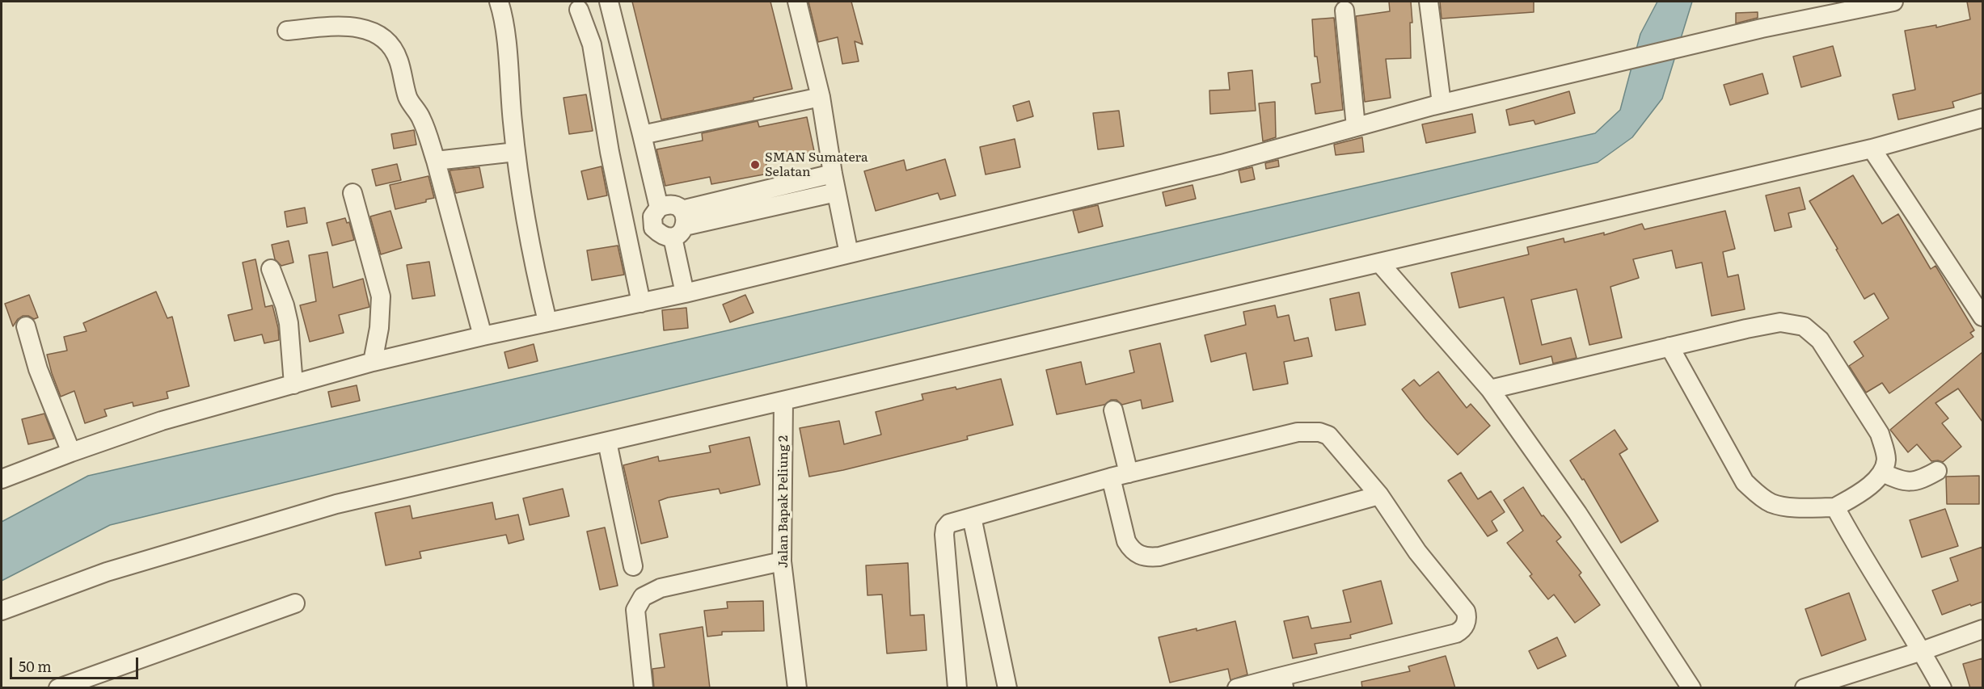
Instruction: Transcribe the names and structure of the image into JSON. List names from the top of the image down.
{
  "streets": {
    "street": ["Jalan Bapak Peliung 2"]
  },
  "places": ["SMAN Sumatera Selatan"],
  "scale_bar": "50 m"
}
